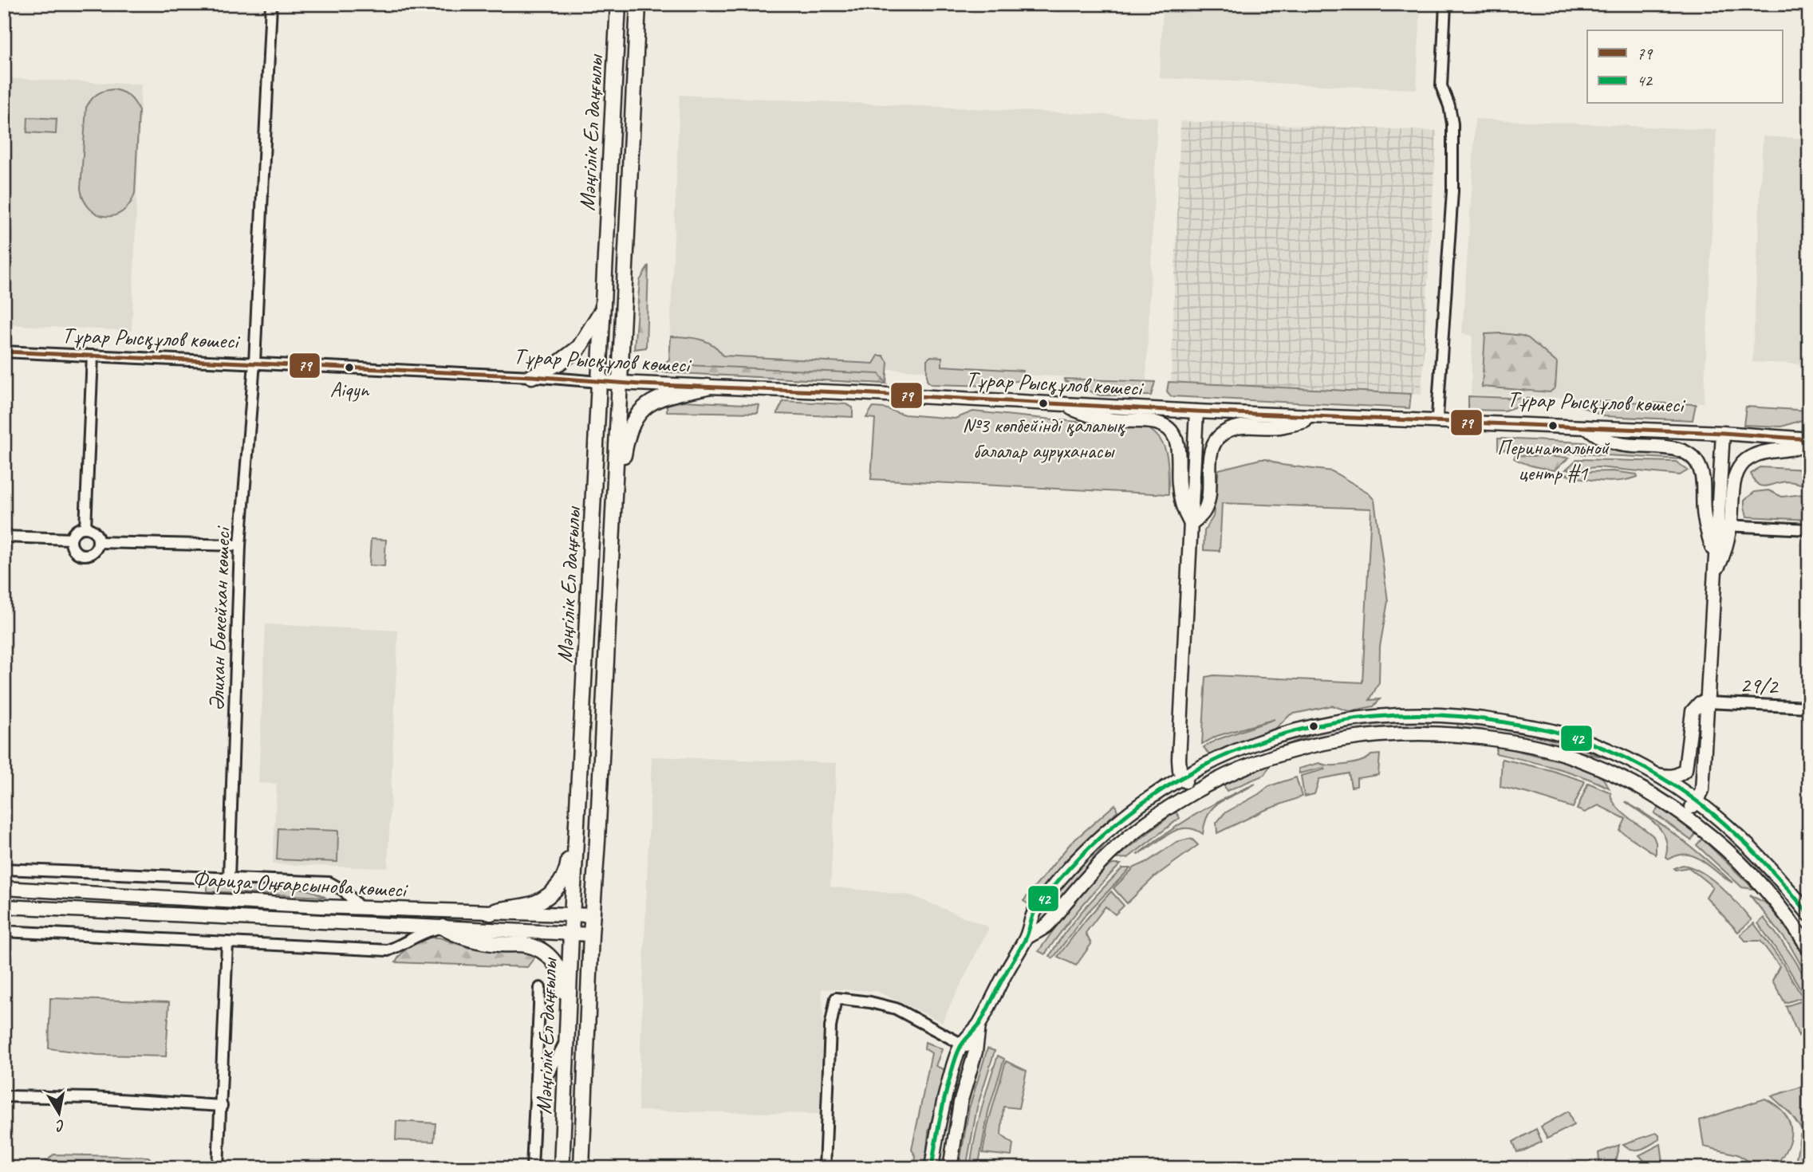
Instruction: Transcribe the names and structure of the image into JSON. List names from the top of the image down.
{
  "streets": {
    "main road": ["Мәңгілік Ел даңғылы"],
    "street": [
      "Тұрар Рысқұлов көшесі",
      "Әлихан Бөкейхан көшесі",
      "29/2",
      "Фариза Оңғарсынова көшесі"
    ]
  },
  "crossings": [
    ["Мәңгілік Ел даңғылы", "Тұрар Рысқұлов көшесі"],
    ["Мәңгілік Ел даңғылы", "Фариза Оңғарсынова көшесі"],
    ["Тұрар Рысқұлов көшесі", "Әлихан Бөкейхан көшесі"]
  ],
  "places": ["Aiqyn", "№3 көпбейінді қалалық балалар ауруханасы", "Перинатальной центр #1"],
  "lines": ["transit line 79", "transit line 42"],
  "legend": ["79", "42"],
  "north": "bottom"
}
